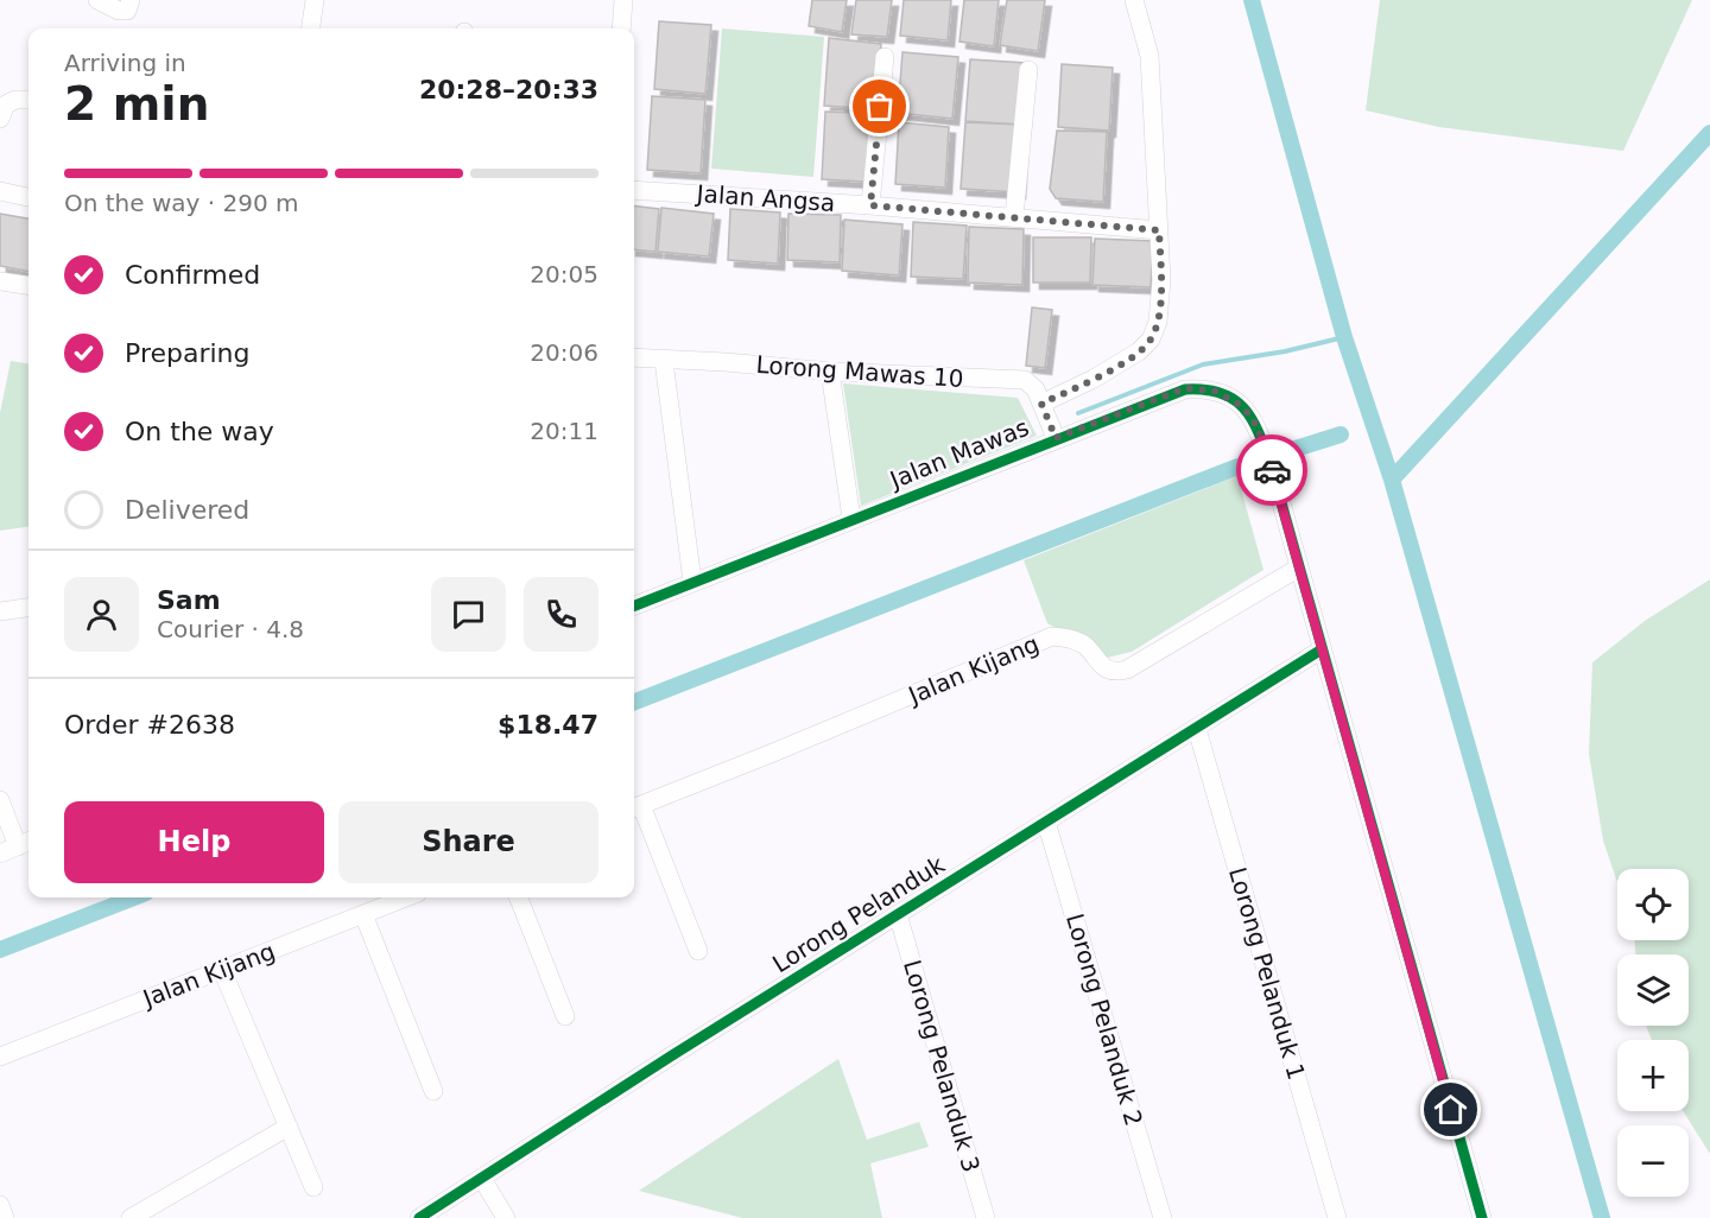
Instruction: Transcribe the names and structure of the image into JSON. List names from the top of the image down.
{
  "streets": {
    "street": [
      "Jalan Angsa",
      "Lorong Mawas 10",
      "Jalan Mawas",
      "Jalan Kijang",
      "Lorong Pelanduk",
      "Lorong Pelanduk 1",
      "Lorong Pelanduk 2",
      "Lorong Pelanduk 3"
    ]
  },
  "crossings": [
    ["Lorong Mawas 10", "Jalan Mawas"],
    ["Jalan Mawas", "Jalan Kijang"],
    ["Jalan Mawas", "Lorong Pelanduk"],
    ["Lorong Pelanduk", "Lorong Pelanduk 1"],
    ["Lorong Pelanduk", "Lorong Pelanduk 2"],
    ["Lorong Pelanduk", "Lorong Pelanduk 3"]
  ],
  "page": {
    "heading": ["2 min", "Arriving in", "20:28–20:33"],
    "panel": [
      "Sam",
      "Courier · 4.8",
      "Order #2638",
      "$18.47"
    ],
    "bar": "On the way · 290 m",
    "list": [
      ["Confirmed", "20:05"],
      ["Preparing", "20:06"],
      ["On the way", "20:11"],
      "Delivered"
    ],
    "buttons": ["Help", "Share"],
    "map_buttons": ["+", "−"]
  }
}
